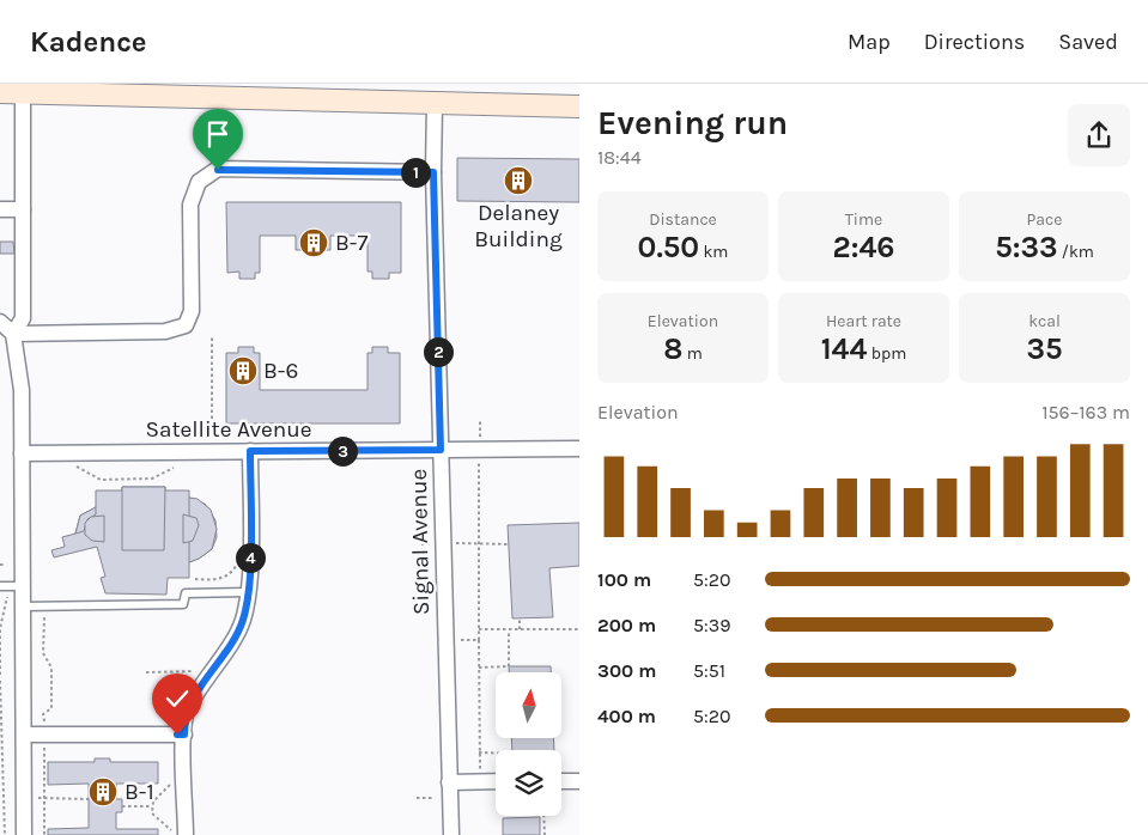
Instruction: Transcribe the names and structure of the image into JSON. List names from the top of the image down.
{
  "streets": {
    "street": ["Satellite Avenue", "Signal Avenue"]
  },
  "crossings": [
    ["Satellite Avenue", "Signal Avenue"]
  ],
  "places": {
    "building": [
      "Delaney Building",
      "B-7",
      "B-6",
      "B-1"
    ]
  },
  "north": "top",
  "page": {
    "header": "Kadence",
    "nav": ["Map", "Directions", "Saved"],
    "heading": ["Evening run", "18:44"],
    "pins": [
      "1",
      "2",
      "3",
      "4"
    ],
    "stats": [
      ["Distance", "0.50 km"],
      ["Time", "2:46"],
      ["Pace", "5:33 /km"],
      ["Elevation", "8 m"],
      ["Heart rate", "144 bpm"],
      ["kcal", "35"]
    ],
    "chart": ["Elevation", "156–163 m"],
    "list": [
      {
        "name": "100 m",
        "note": "5:20"
      },
      {
        "name": "200 m",
        "note": "5:39"
      },
      {
        "name": "300 m",
        "note": "5:51"
      },
      {
        "name": "400 m",
        "note": "5:20"
      }
    ]
  }
}
